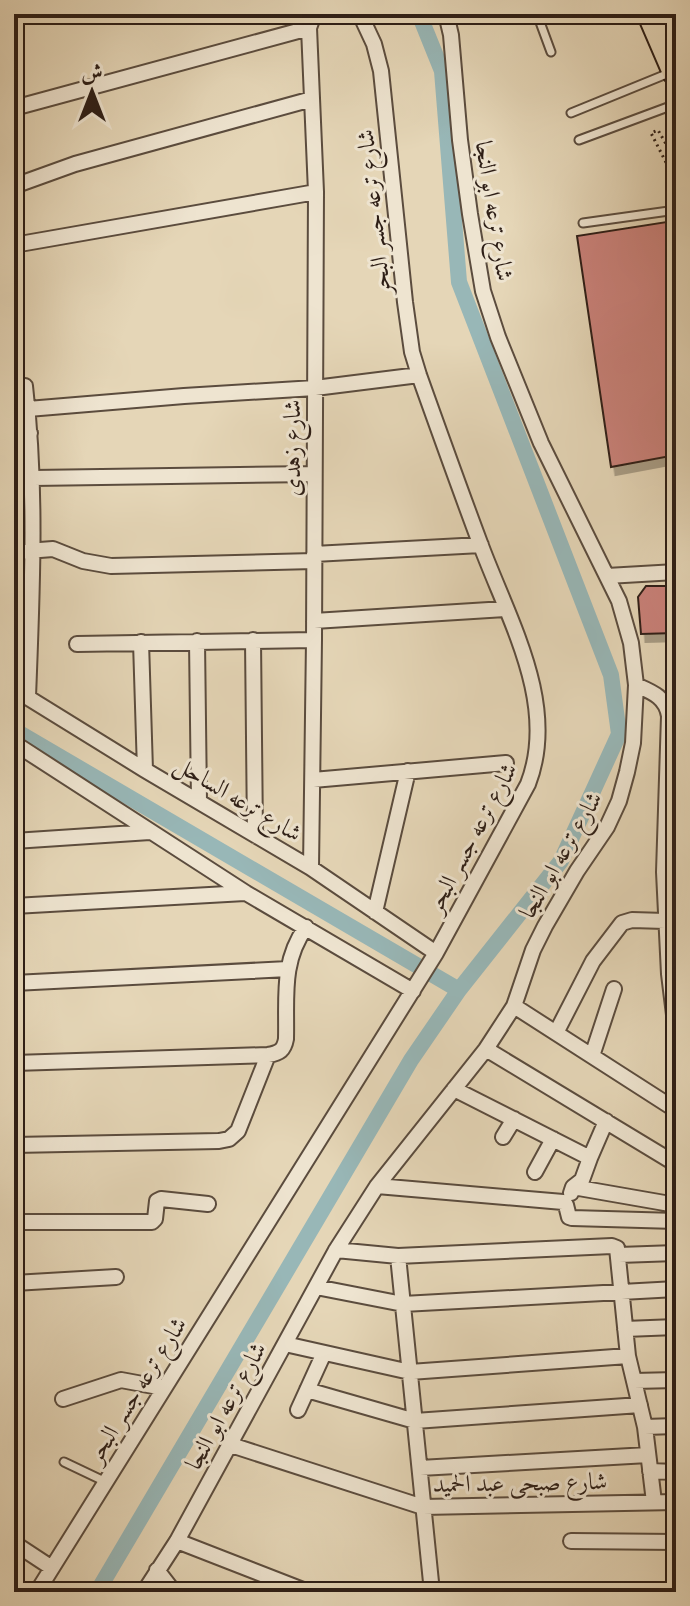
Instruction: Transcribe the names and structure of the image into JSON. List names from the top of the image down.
{
  "streets": {
    "street": [
      "شارع ترعه ابو النجا",
      "شارع ترعه جسر البحر",
      "شارع زهدى",
      "شارع ترعه الساحل",
      "شارع صبحى عبد الحميد"
    ]
  },
  "crossings": [
    ["شارع ترعه ابو النجا", "شارع صبحى عبد الحميد"],
    ["شارع ترعه جسر البحر", "شارع ترعه الساحل"],
    ["شارع زهدى", "شارع ترعه الساحل"]
  ],
  "north": "top"
}
